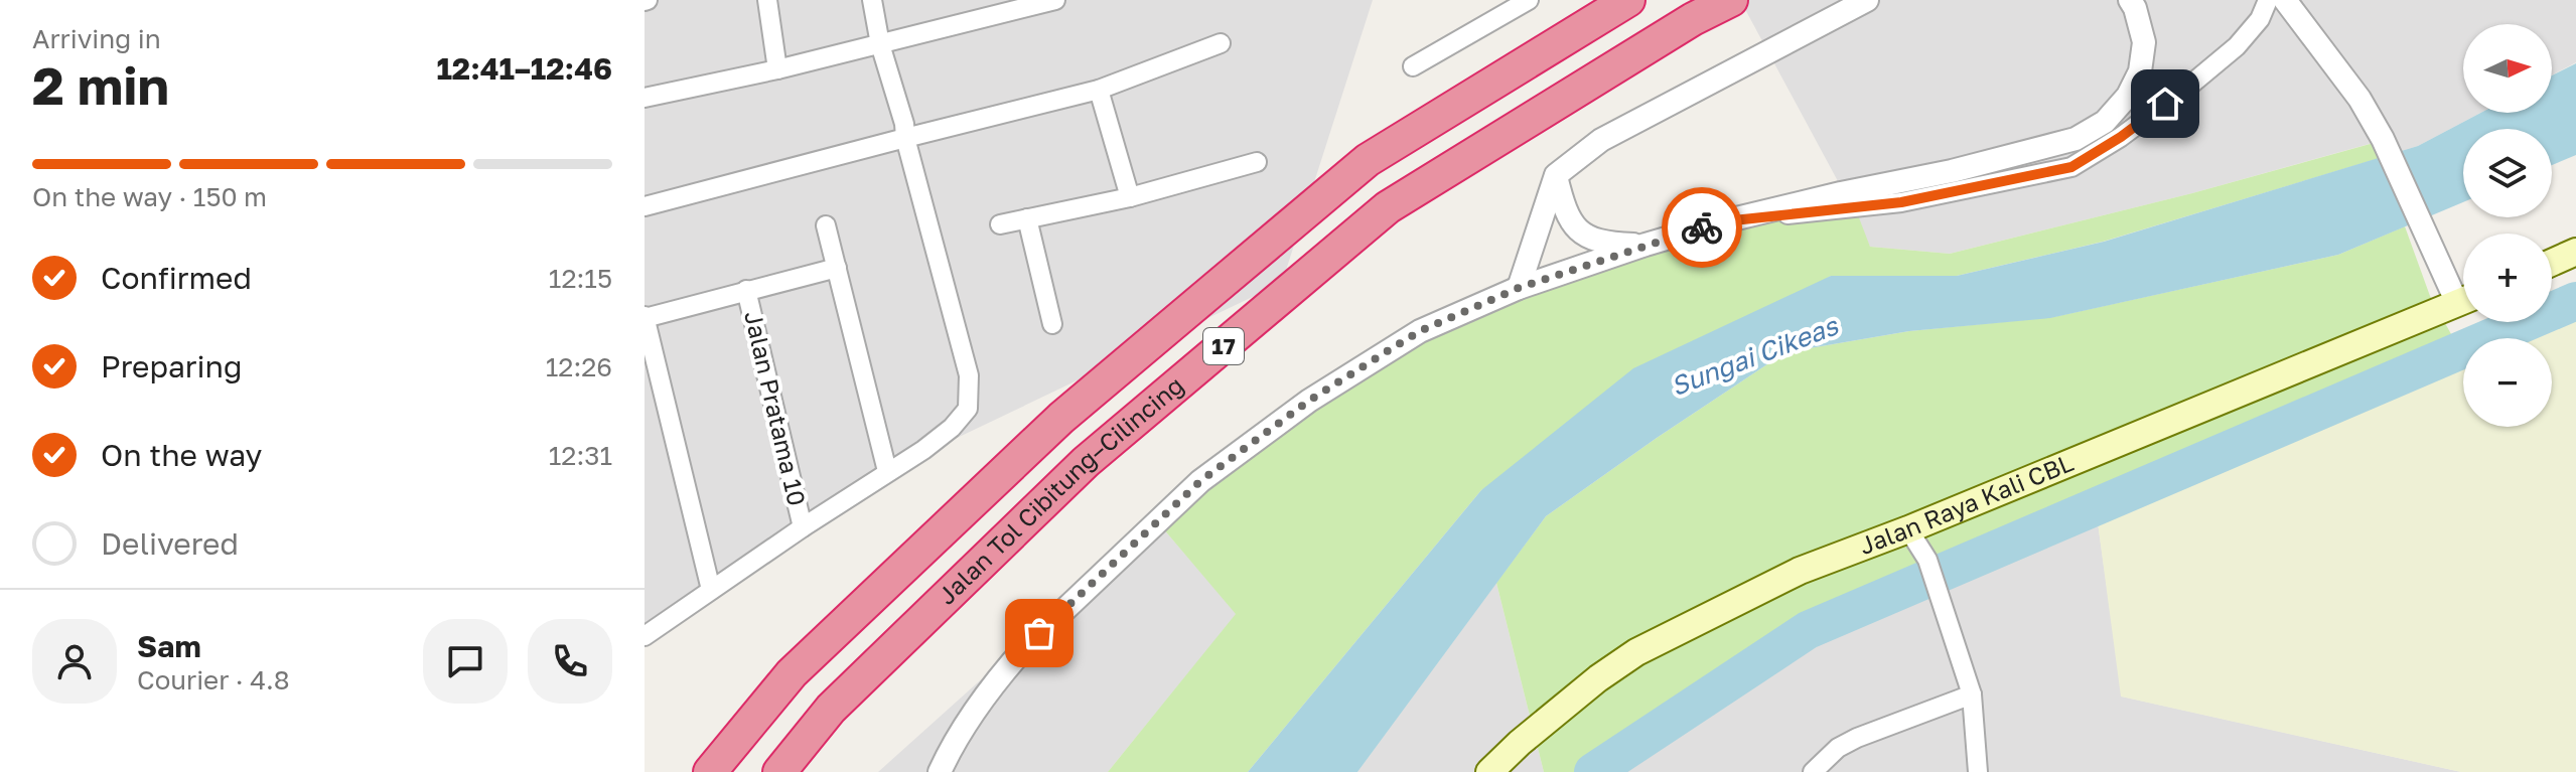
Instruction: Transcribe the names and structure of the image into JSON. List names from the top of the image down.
{
  "streets": {
    "highway": ["17", "Jalan Tol Cibitung–Cilincing"],
    "main road": ["Jalan Raya Kali CBL"],
    "street": ["Jalan Pratama 10"]
  },
  "water": ["Sungai Cikeas"],
  "north": "right",
  "page": {
    "heading": ["2 min", "Arriving in", "12:41–12:46"],
    "panel": ["Sam", "Courier · 4.8"],
    "map_buttons": ["+", "−"],
    "bar": "On the way · 150 m",
    "list": [
      ["Confirmed", "12:15"],
      ["Preparing", "12:26"],
      ["On the way", "12:31"],
      "Delivered"
    ]
  }
}
